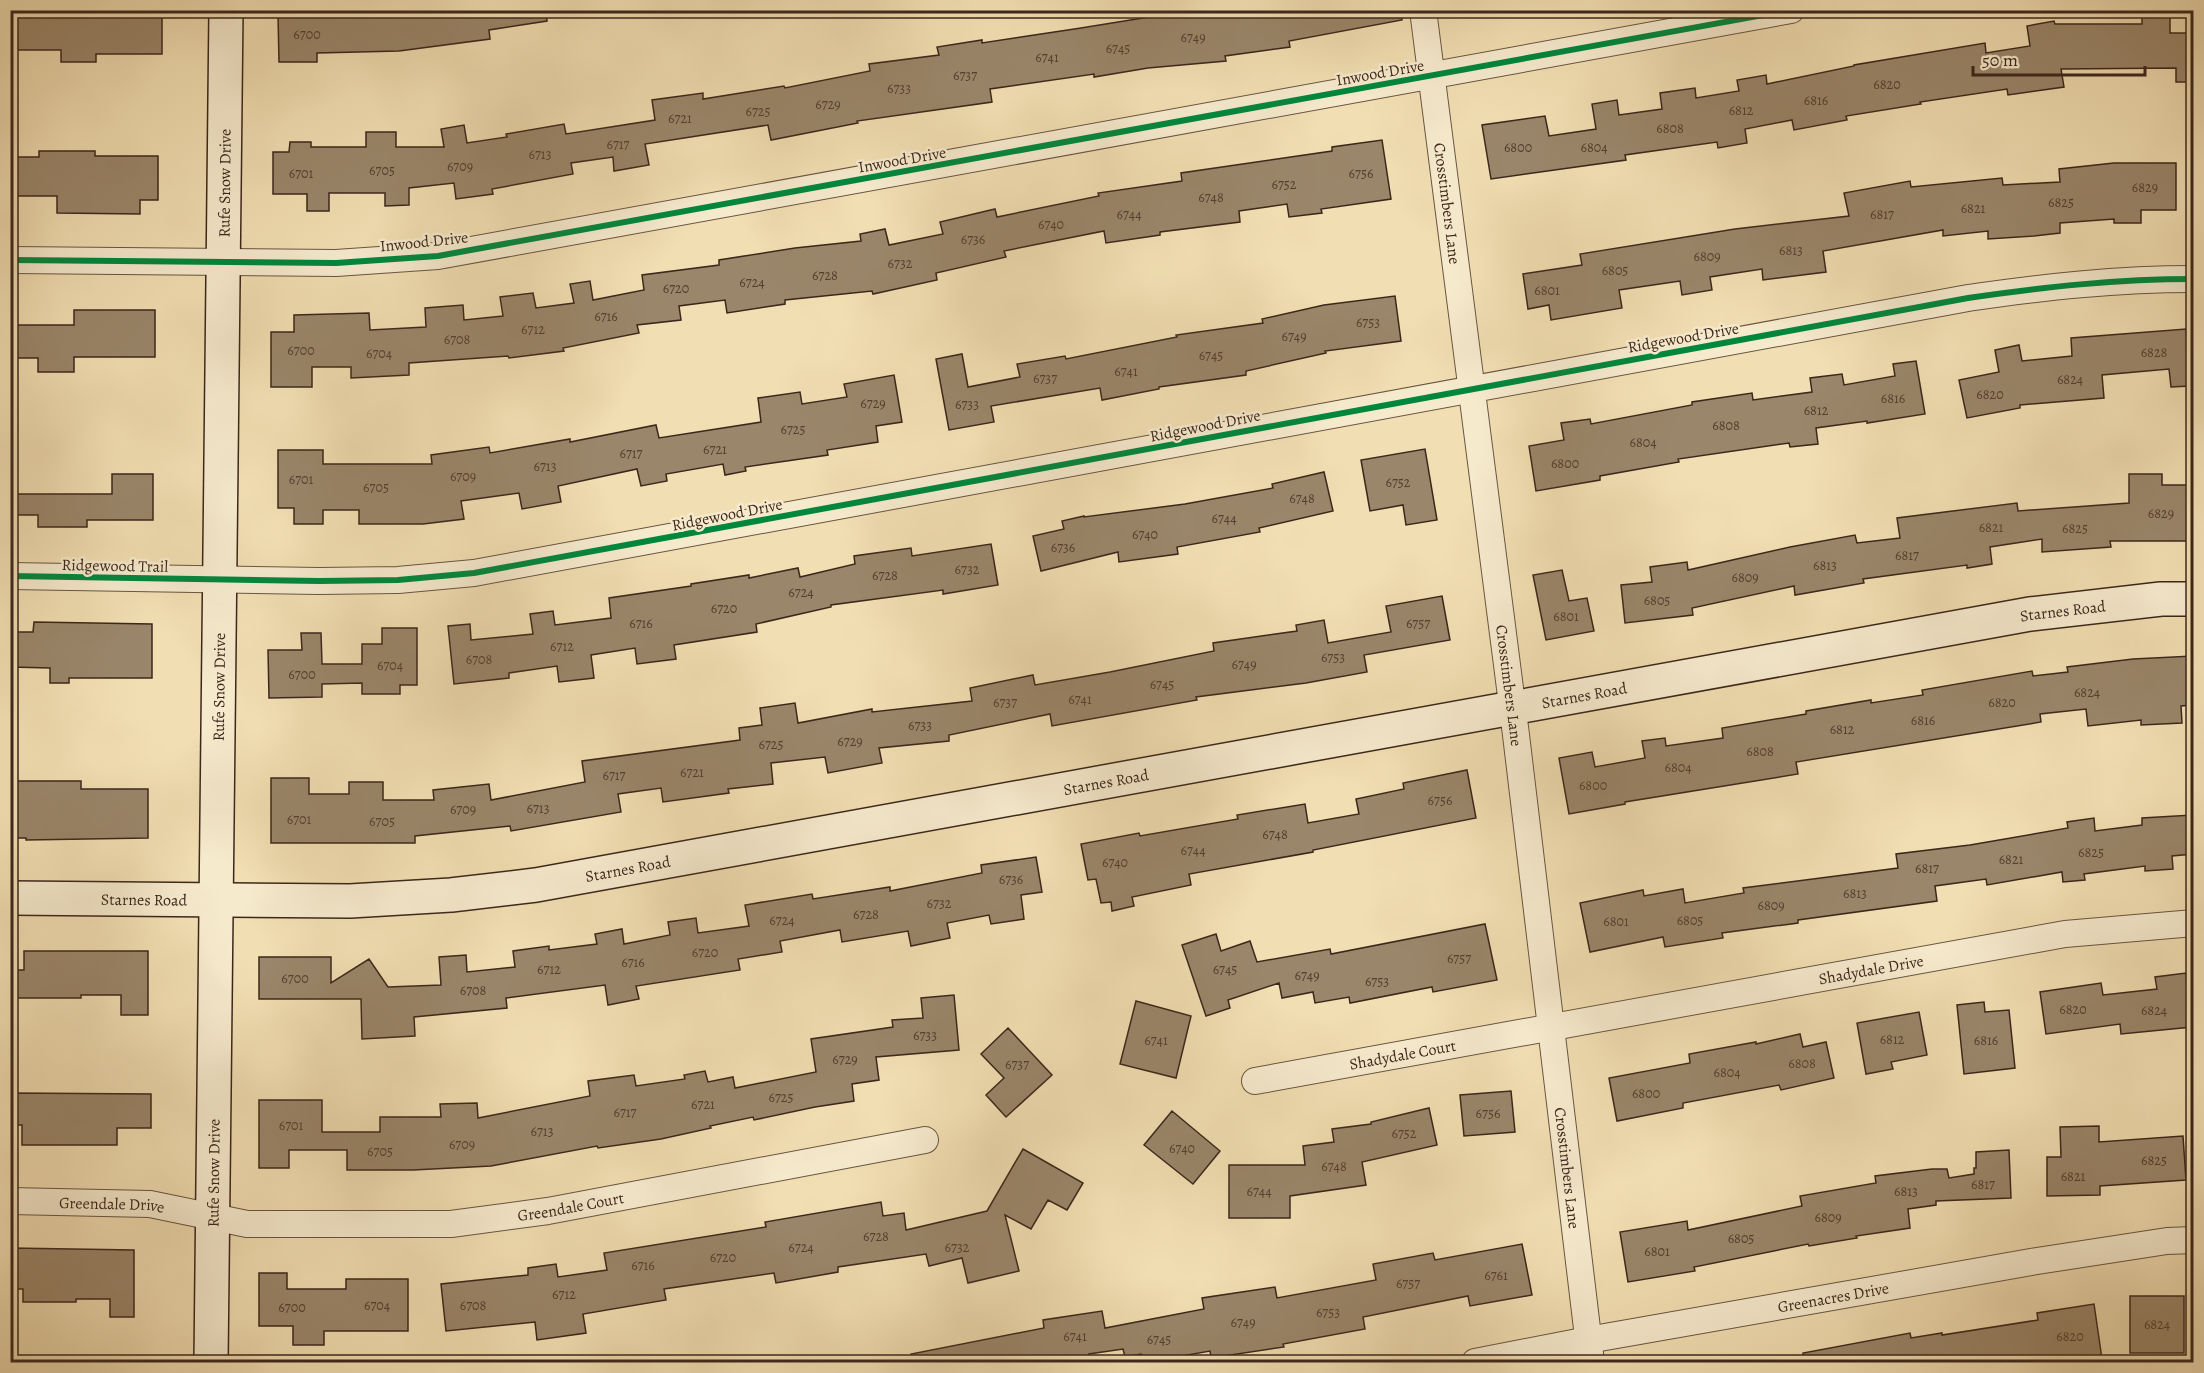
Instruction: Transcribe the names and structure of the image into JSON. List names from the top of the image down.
{
  "streets": {
    "main road": ["Rufe Snow Drive", "Starnes Road"],
    "street": [
      "Inwood Drive",
      "Crosstimbers Lane",
      "Ridgewood Drive",
      "Ridgewood Trail",
      "Shadydale Drive",
      "Shadydale Court",
      "Greendale Drive",
      "Greendale Court",
      "Greenacres Drive"
    ]
  },
  "crossings": [
    ["Inwood Drive", "Rufe Snow Drive"],
    ["Inwood Drive", "Crosstimbers Lane"],
    ["Rufe Snow Drive", "Ridgewood Drive"],
    ["Rufe Snow Drive", "Ridgewood Trail"],
    ["Rufe Snow Drive", "Starnes Road"],
    ["Rufe Snow Drive", "Greendale Drive"],
    ["Rufe Snow Drive", "Greendale Court"],
    ["Crosstimbers Lane", "Ridgewood Drive"],
    ["Crosstimbers Lane", "Starnes Road"],
    ["Crosstimbers Lane", "Shadydale Drive"],
    ["Crosstimbers Lane", "Shadydale Court"],
    ["Crosstimbers Lane", "Greenacres Drive"],
    ["Ridgewood Drive", "Ridgewood Trail"],
    ["Shadydale Drive", "Shadydale Court"],
    ["Greendale Drive", "Greendale Court"]
  ],
  "house_numbers": [
    "6700",
    "6749",
    "6745",
    "6741",
    "6737",
    "6820",
    "6733",
    "6816",
    "6729",
    "6812",
    "6725",
    "6721",
    "6808",
    "6717",
    "6800",
    "6804",
    "6713",
    "6709",
    "6705",
    "6701",
    "6756",
    "6752",
    "6829",
    "6748",
    "6825",
    "6821",
    "6744",
    "6817",
    "6740",
    "6736",
    "6813",
    "6809",
    "6732",
    "6805",
    "6728",
    "6724",
    "6720",
    "6801",
    "6716",
    "6753",
    "6712",
    "6749",
    "6708",
    "6700",
    "6828",
    "6704",
    "6745",
    "6741",
    "6737",
    "6824",
    "6820",
    "6816",
    "6729",
    "6733",
    "6812",
    "6808",
    "6725",
    "6804",
    "6721",
    "6717",
    "6800",
    "6713",
    "6709",
    "6701",
    "6752",
    "6705",
    "6748",
    "6829",
    "6744",
    "6821",
    "6825",
    "6740",
    "6736",
    "6817",
    "6813",
    "6732",
    "6728",
    "6809",
    "6724",
    "6805",
    "6720",
    "6801",
    "6716",
    "6757",
    "6712",
    "6753",
    "6708",
    "6749",
    "6704",
    "6700",
    "6745",
    "6824",
    "6741",
    "6737",
    "6820",
    "6816",
    "6733",
    "6812",
    "6729",
    "6725",
    "6808",
    "6804",
    "6721",
    "6717",
    "6800",
    "6756",
    "6713",
    "6709",
    "6701",
    "6705",
    "6748",
    "6744",
    "6825",
    "6821",
    "6740",
    "6817",
    "6736",
    "6813",
    "6732",
    "6809",
    "6728",
    "6724",
    "6805",
    "6801",
    "6720",
    "6757",
    "6716",
    "6712",
    "6745",
    "6749",
    "6700",
    "6753",
    "6708",
    "6820",
    "6824",
    "6733",
    "6812",
    "6741",
    "6816",
    "6729",
    "6808",
    "6737",
    "6804",
    "6800",
    "6725",
    "6721",
    "6717",
    "6756",
    "6701",
    "6713",
    "6752",
    "6709",
    "6740",
    "6705",
    "6825",
    "6748",
    "6821",
    "6817",
    "6744",
    "6813",
    "6809",
    "6728",
    "6805",
    "6724",
    "6732",
    "6801",
    "6720",
    "6716",
    "6761",
    "6757",
    "6712",
    "6704",
    "6708",
    "6700",
    "6753",
    "6749",
    "6824",
    "6741",
    "6820",
    "6745"
  ],
  "scale_bar": "50 m"
}
